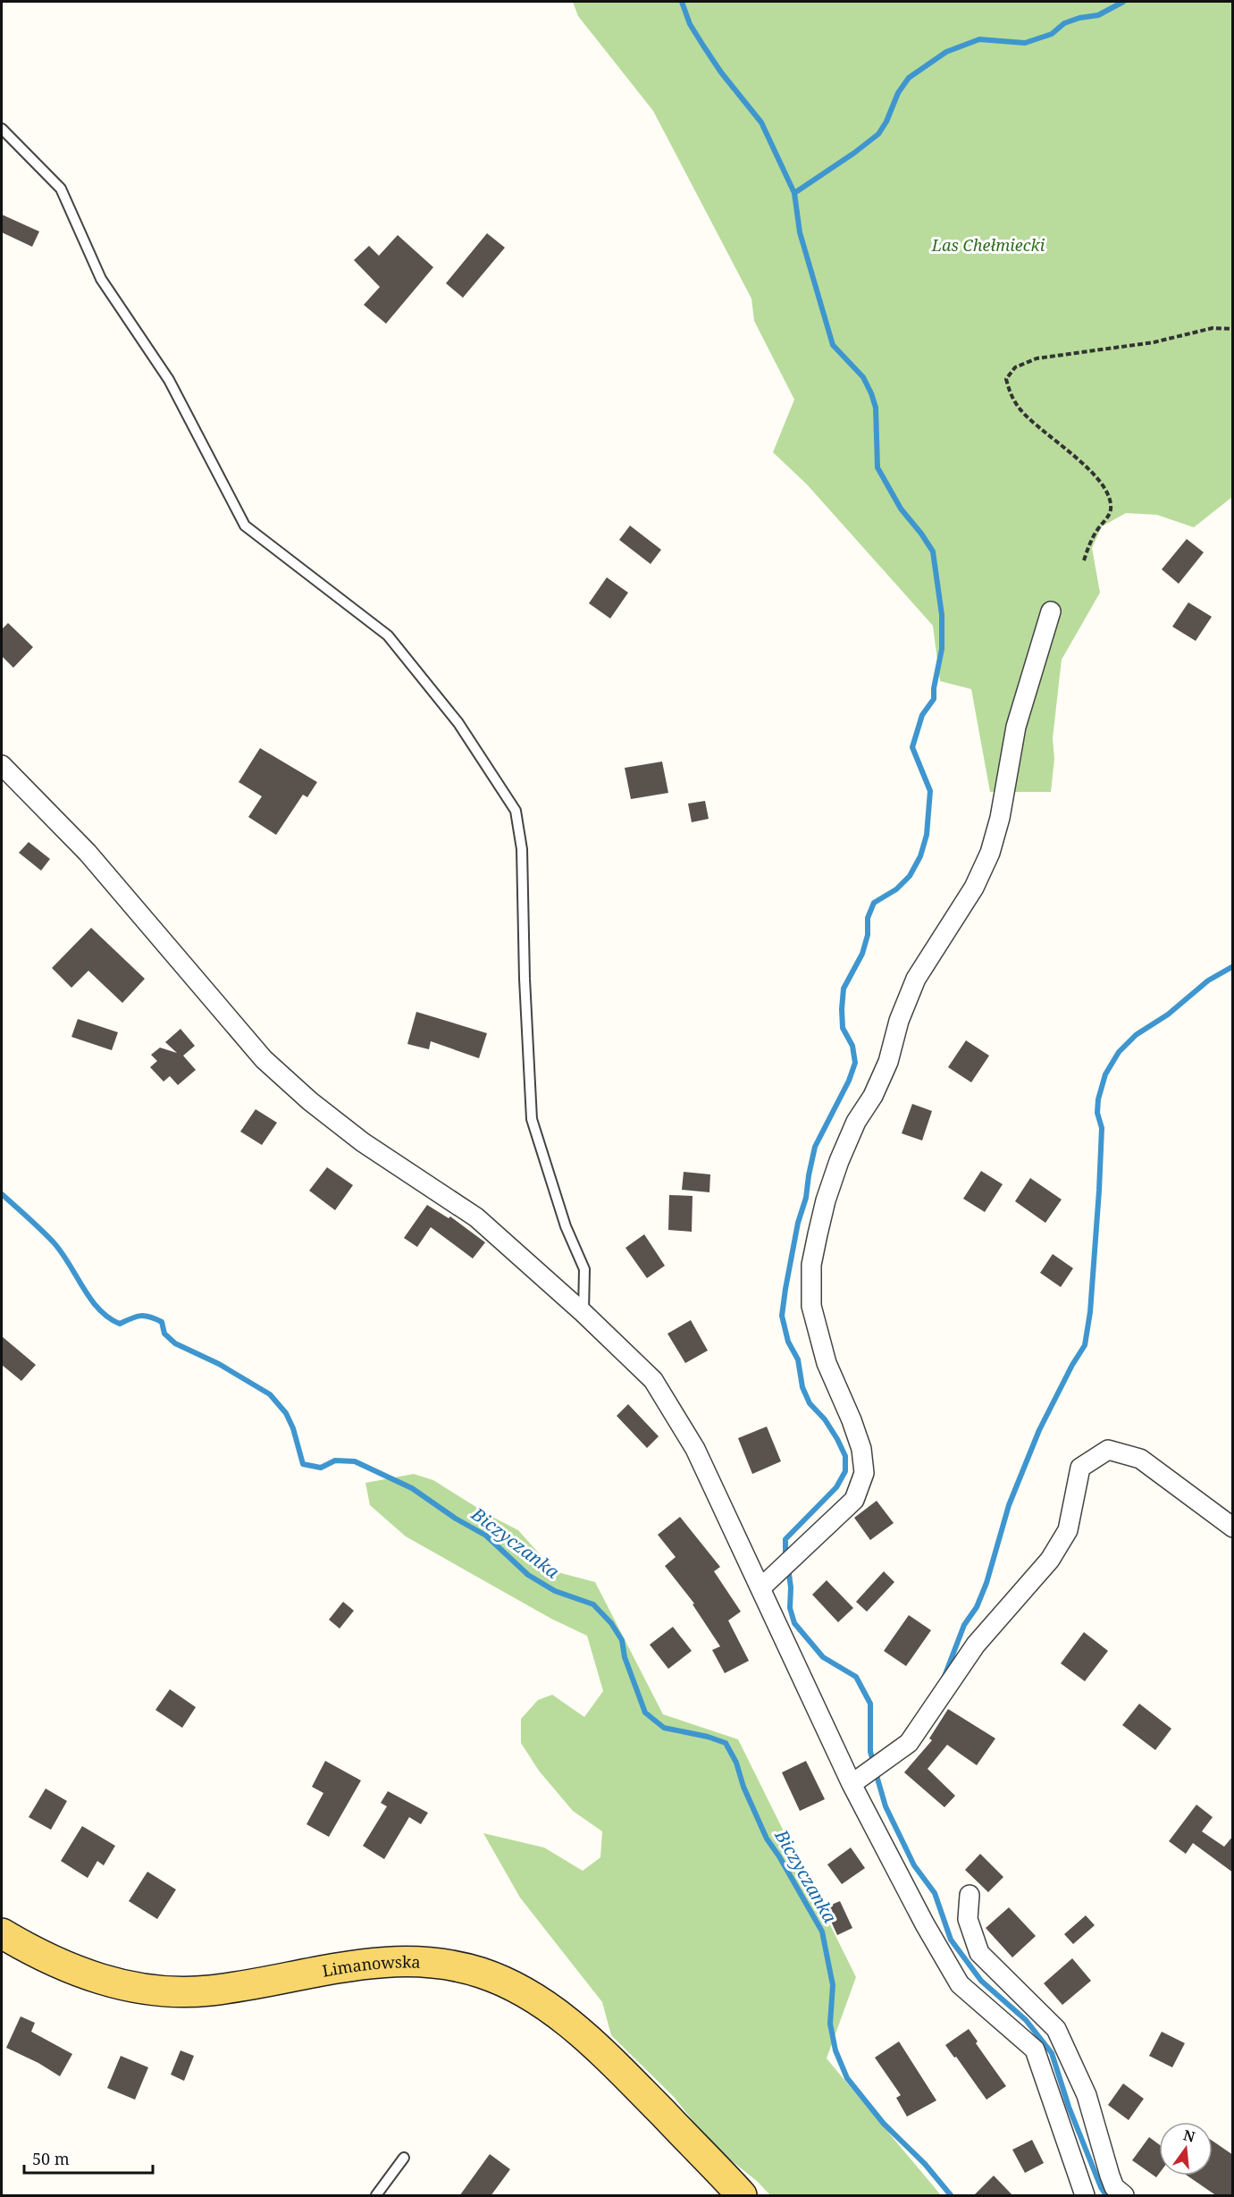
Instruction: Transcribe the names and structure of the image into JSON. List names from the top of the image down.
{
  "streets": {
    "main road": ["Limanowska"]
  },
  "water": ["Biczyczanka"],
  "parks": ["Las Chełmiecki"],
  "scale_bar": "50 m",
  "north": "top"
}
